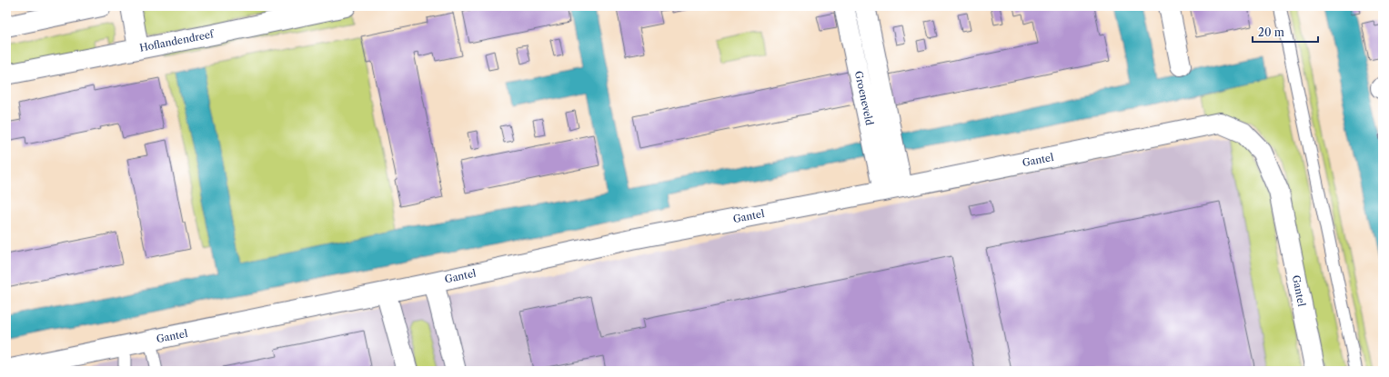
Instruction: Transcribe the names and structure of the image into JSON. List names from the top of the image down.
{
  "streets": {
    "street": ["Hoflandendreef", "Groeneveld", "Gantel"]
  },
  "crossings": [
    ["Groeneveld", "Gantel"]
  ],
  "scale_bar": "20 m"
}
